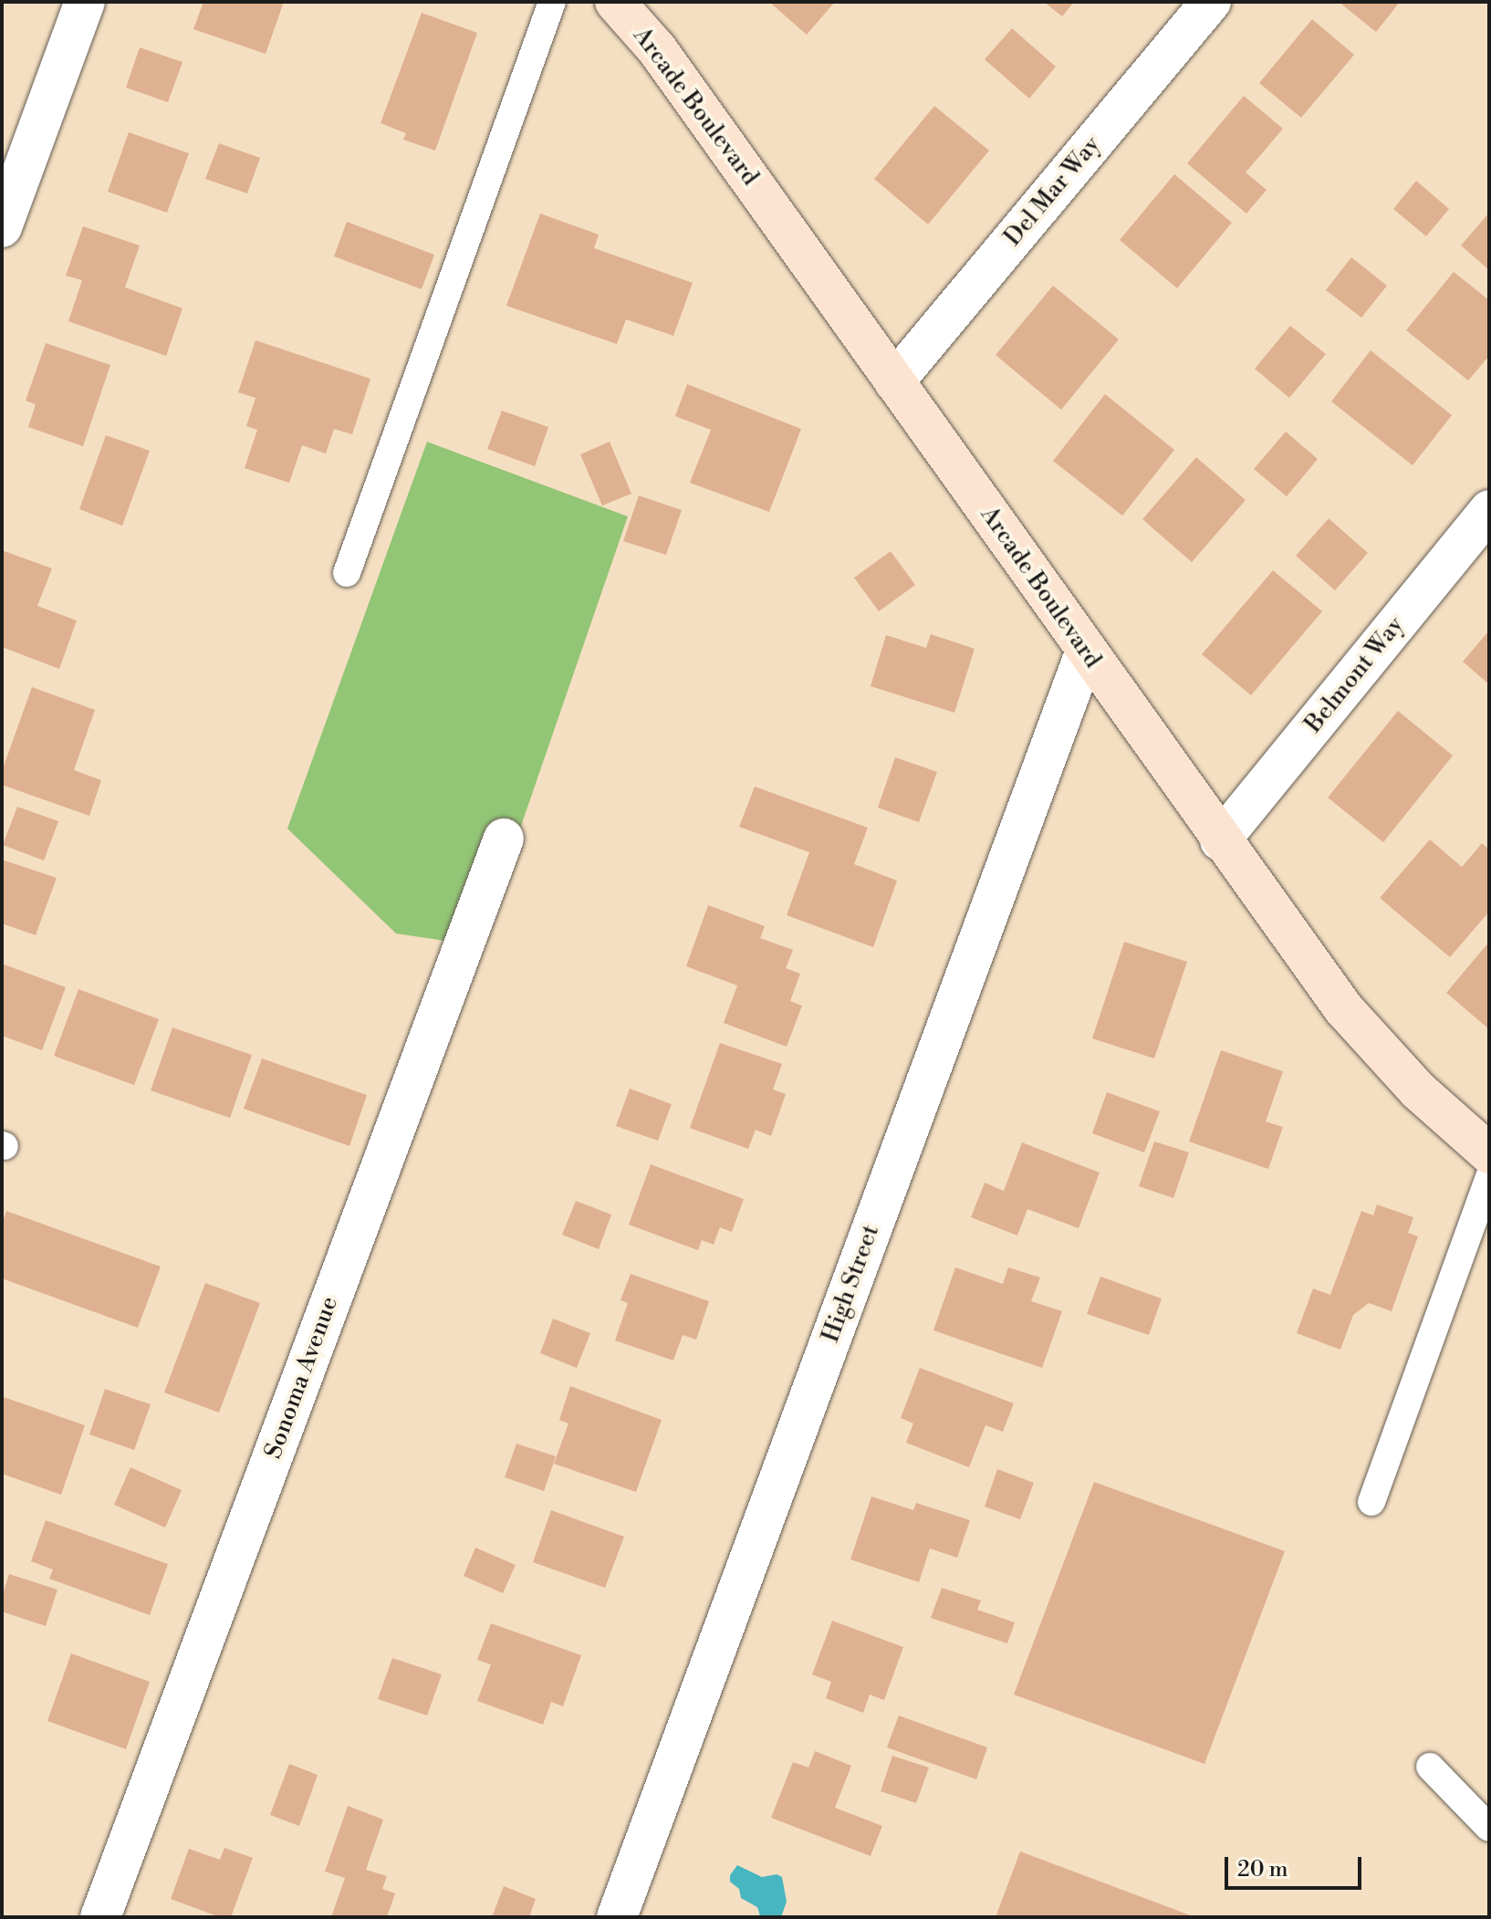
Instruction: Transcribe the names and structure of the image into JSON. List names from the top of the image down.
{
  "streets": {
    "street": [
      "Arcade Boulevard",
      "Del Mar Way",
      "Belmont Way",
      "High Street",
      "Sonoma Avenue"
    ]
  },
  "crossings": [
    ["Arcade Boulevard", "Del Mar Way"],
    ["Arcade Boulevard", "Belmont Way"],
    ["Arcade Boulevard", "High Street"]
  ],
  "scale_bar": "20 m"
}
